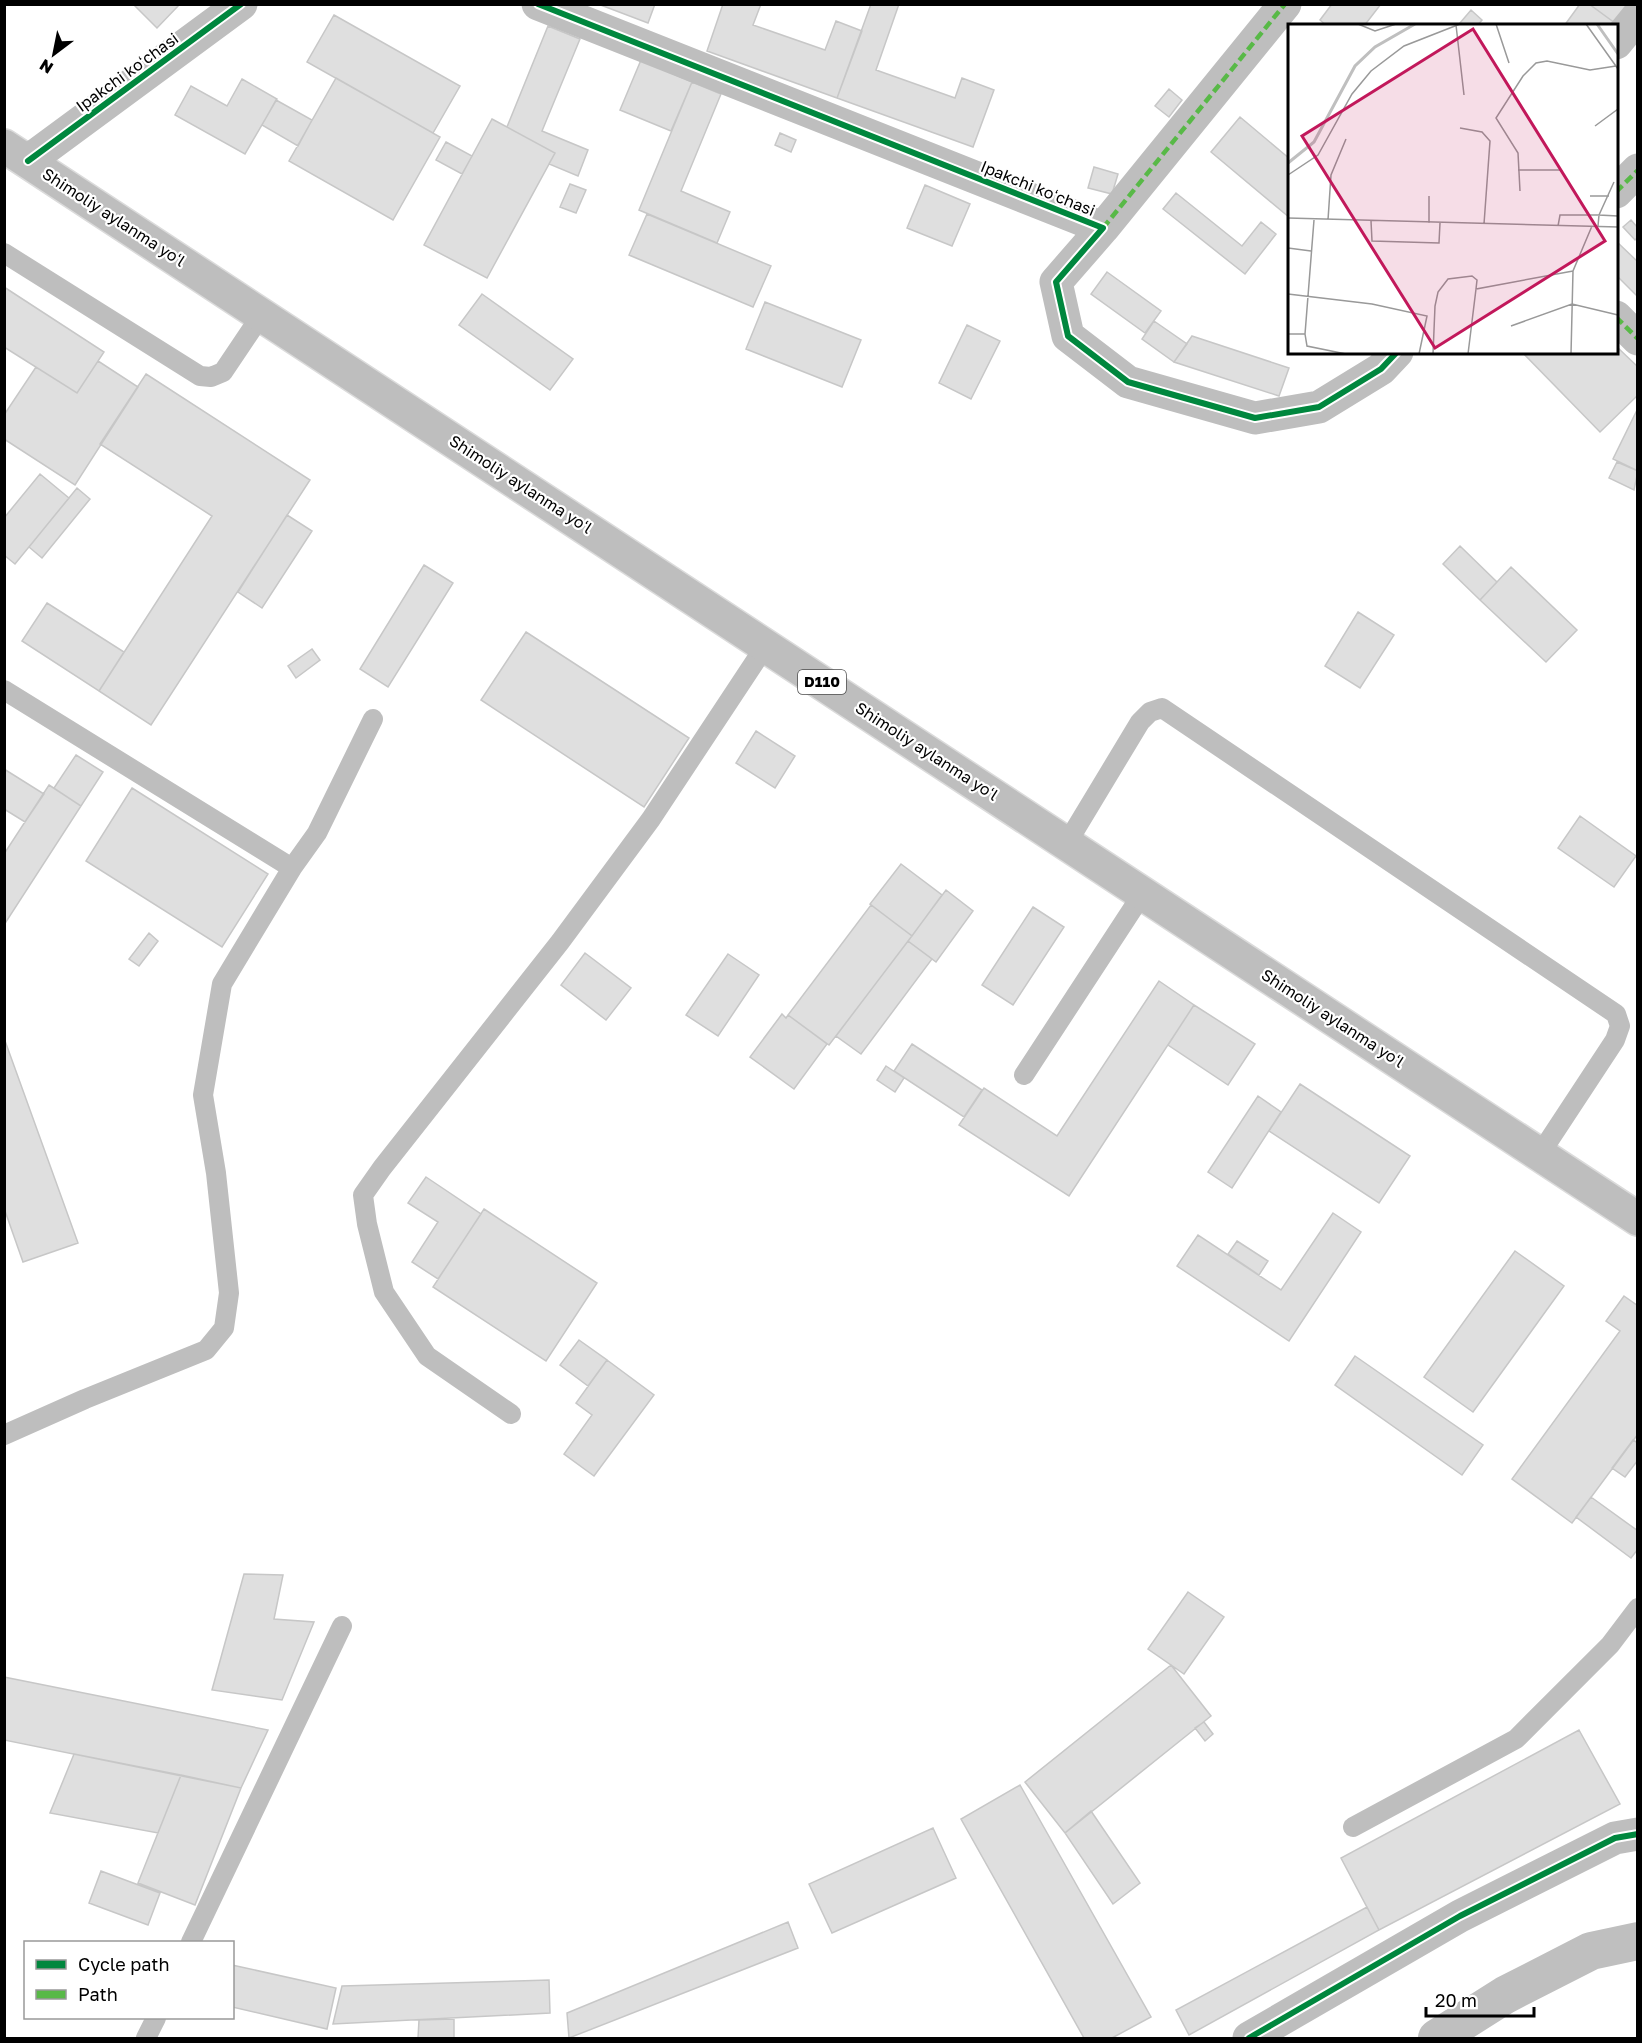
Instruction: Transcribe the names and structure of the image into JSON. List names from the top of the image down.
{
  "streets": {
    "street": ["Ipakchi koʻchasi", "Shimoliy aylanma yoʻl", "D110"]
  },
  "crossings": [
    ["Ipakchi koʻchasi", "Shimoliy aylanma yoʻl"]
  ],
  "legend": ["Cycle path", "Path"],
  "scale_bar": "20 m",
  "north": "bottom left"
}
